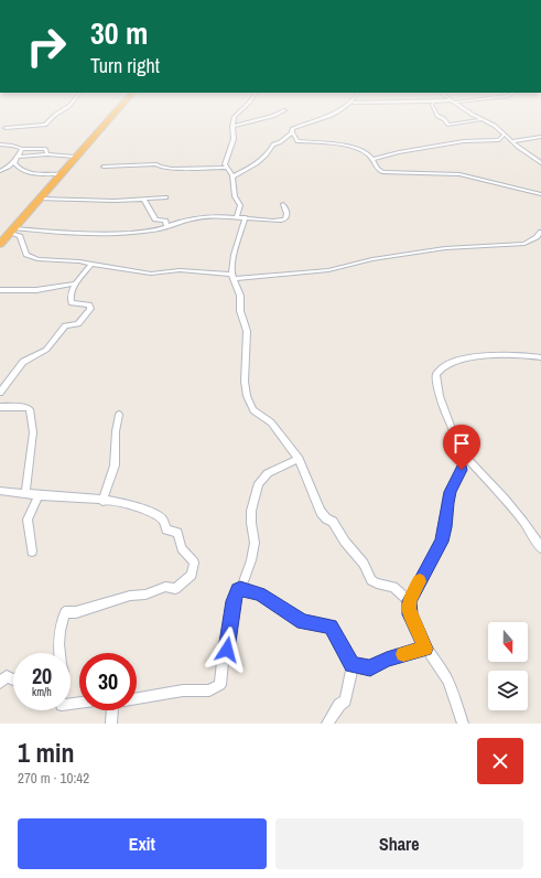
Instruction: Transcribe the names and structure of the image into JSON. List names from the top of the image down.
{
  "north": "bottom",
  "page": {
    "turn": ["30 m", "Turn right"],
    "speed": "20 km/h",
    "limit": "30",
    "heading": ["1 min", "270 m · 10:42"],
    "buttons": ["Exit", "Share"]
  }
}
